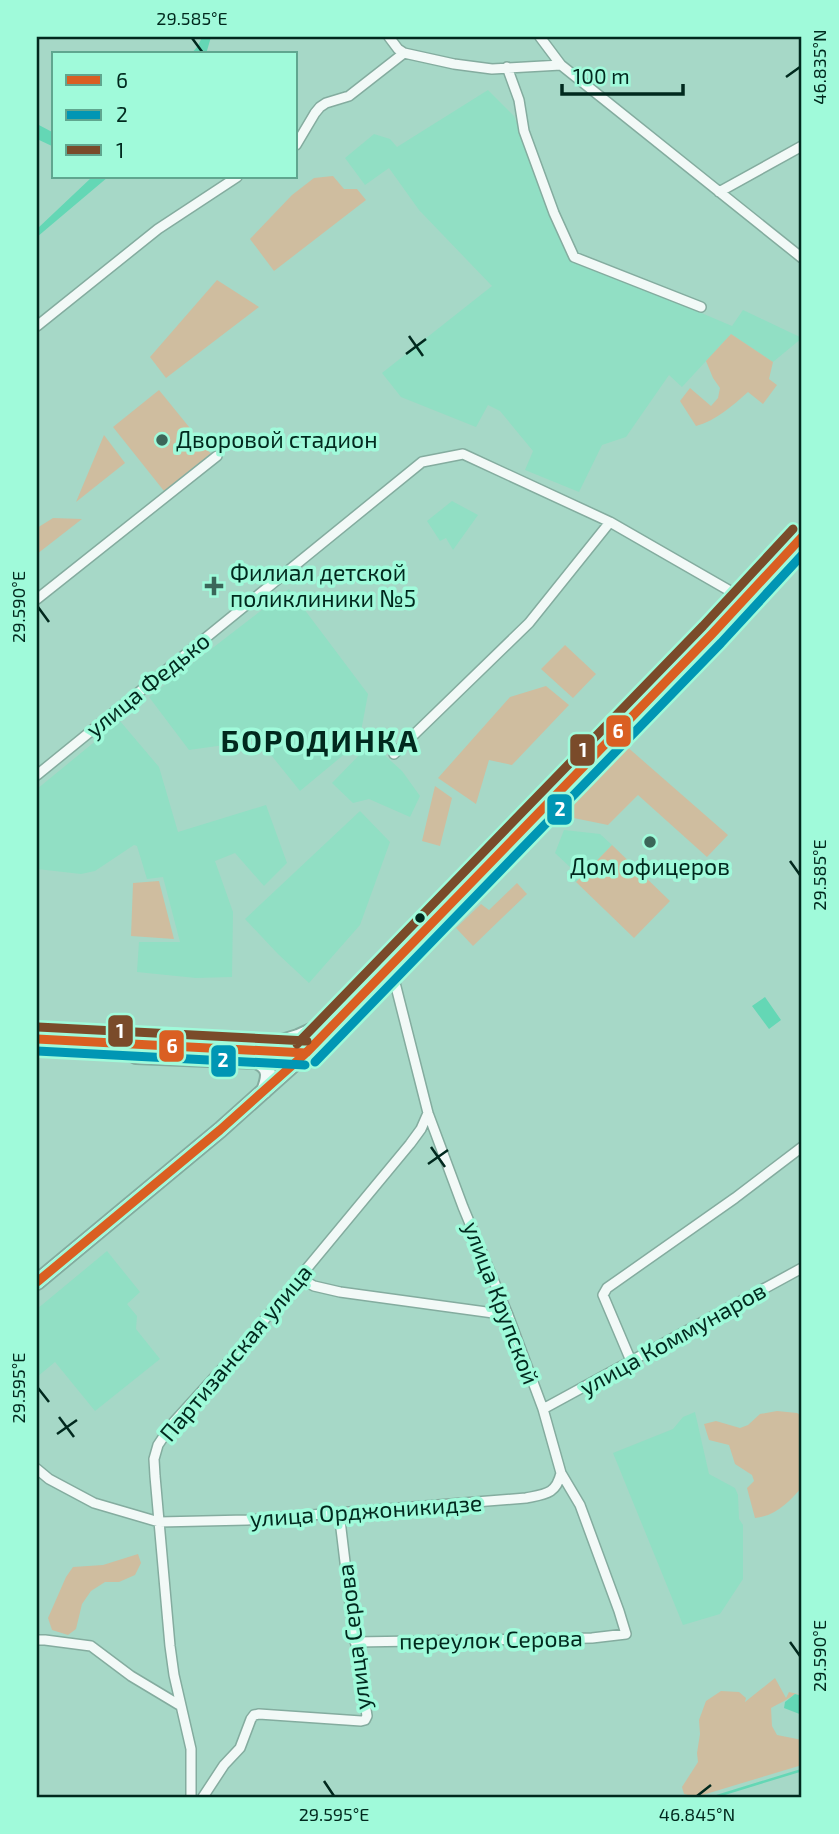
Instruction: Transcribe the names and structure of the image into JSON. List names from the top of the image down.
{
  "streets": {
    "street": [
      "улица Федько",
      "улица Крупской",
      "улица Коммунаров",
      "Партизанская улица",
      "улица Орджоникидзе",
      "улица Серова",
      "переулок Серова"
    ]
  },
  "crossings": [
    ["улица Крупской", "улица Коммунаров"],
    ["улица Крупской", "Партизанская улица"],
    ["улица Крупской", "улица Орджоникидзе"],
    ["улица Крупской", "переулок Серова"],
    ["Партизанская улица", "улица Орджоникидзе"],
    ["улица Орджоникидзе", "улица Серова"],
    ["улица Серова", "переулок Серова"]
  ],
  "districts": ["БОРОДИНКА"],
  "places": {
    "other": ["Дворовой стадион", "Дом офицеров"],
    "health": ["Филиал детской поликлиники №5"]
  },
  "lines": ["transit line 1", "transit line 6", "transit line 2"],
  "legend": ["6", "2", "1"],
  "scale_bar": "100 m",
  "coordinates": [
    "29.585°E",
    "46.835°N",
    "29.590°E",
    "29.595°E",
    "46.845°N"
  ]
}
